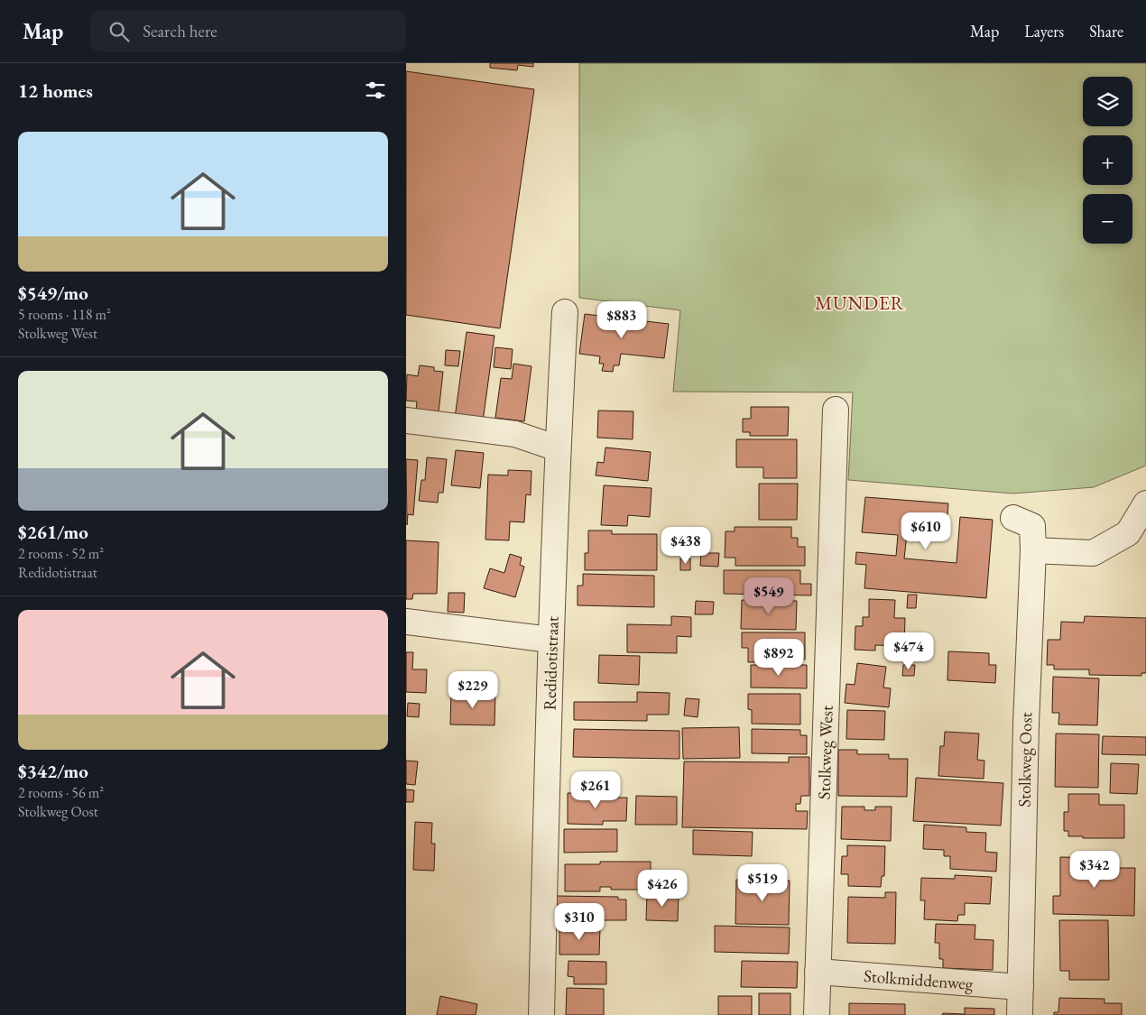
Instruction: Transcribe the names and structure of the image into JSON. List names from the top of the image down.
{
  "streets": {
    "street": [
      "Redidotistraat",
      "Stolkweg West",
      "Stolkweg Oost",
      "Stolkmiddenweg"
    ]
  },
  "crossings": [
    ["Stolkweg West", "Stolkmiddenweg"],
    ["Stolkweg Oost", "Stolkmiddenweg"]
  ],
  "districts": ["MUNDER"],
  "page": {
    "header": "Map",
    "search": "Search here",
    "nav": ["Map", "Layers", "Share"],
    "heading": "12 homes",
    "map_buttons": ["+", "−"],
    "list": [
      {
        "name": "$549/mo",
        "note": "5 rooms · 118 m² · Stolkweg West"
      },
      {
        "name": "$261/mo",
        "note": "2 rooms · 52 m² · Redidotistraat"
      },
      {
        "name": "$342/mo",
        "note": "2 rooms · 56 m² · Stolkweg Oost"
      }
    ],
    "price": [
      "$883",
      "$610",
      "$438",
      "$549",
      "$474",
      "$892",
      "$229",
      "$261",
      "$342",
      "$519",
      "$426",
      "$310"
    ]
  }
}
